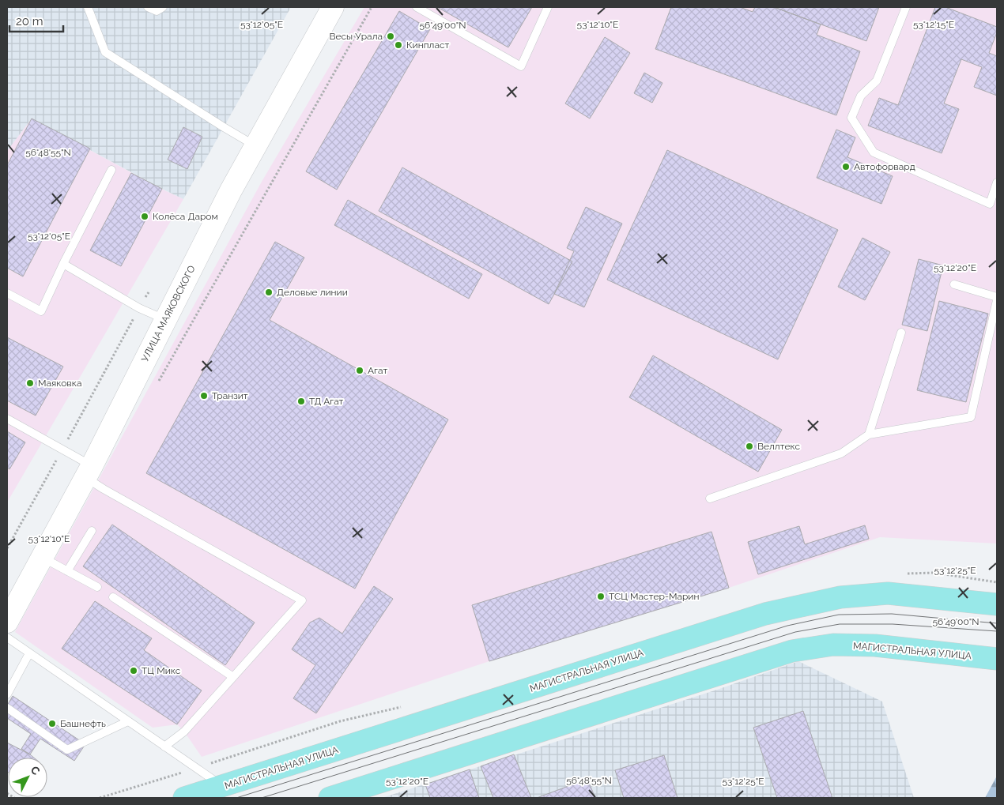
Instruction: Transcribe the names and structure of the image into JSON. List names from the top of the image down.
{
  "streets": {
    "main road": ["УЛИЦА МАЯКОВСКОГО", "МАГИСТРАЛЬНАЯ УЛИЦА"]
  },
  "places": [
    "Весы Урала",
    "Кинпласт",
    "Автофорвард",
    "Колёса Даром",
    "Деловые линии",
    "Агат",
    "Маяковка",
    "Транзит",
    "ТД Агат",
    "Веллтекс",
    "ТСЦ Мастер-Марин",
    "ТЦ Микс",
    "Башнефть"
  ],
  "scale_bar": "20 m",
  "north": "top right",
  "coordinates": [
    "53°12'05\"E",
    "53°12'10\"E",
    "53°12'15\"E",
    "56°49'00\"N",
    "56°48'55\"N",
    "53°12'20\"E",
    "53°12'25\"E"
  ]
}
